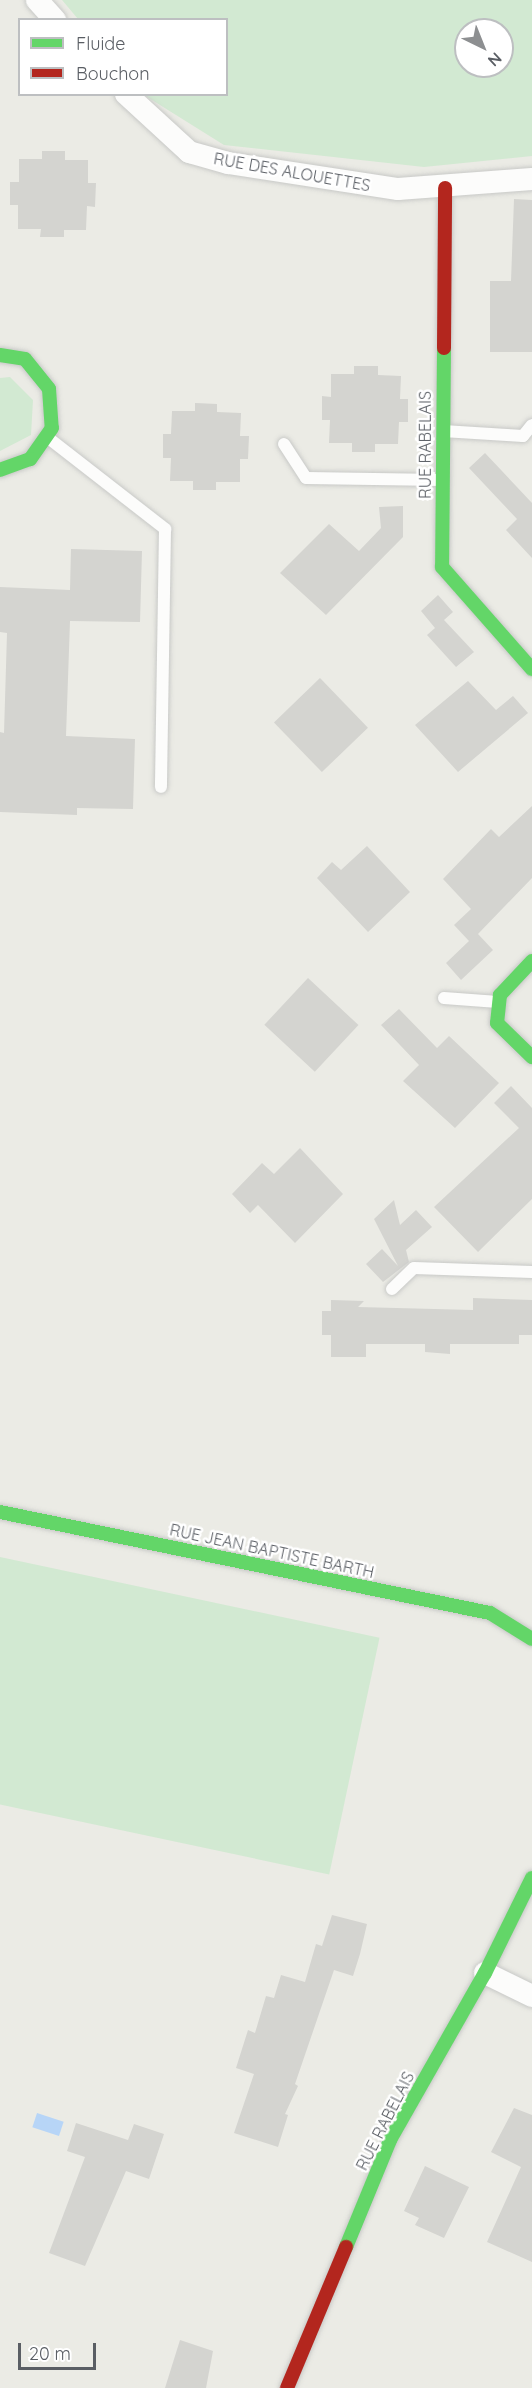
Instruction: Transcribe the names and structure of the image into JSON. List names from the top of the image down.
{
  "streets": {
    "street": ["RUE DES ALOUETTES", "RUE RABELAIS", "RUE JEAN BAPTISTE BARTH"]
  },
  "crossings": [
    ["RUE DES ALOUETTES", "RUE RABELAIS"]
  ],
  "legend": ["Fluide", "Bouchon"],
  "scale_bar": "20 m",
  "north": "bottom right"
}
